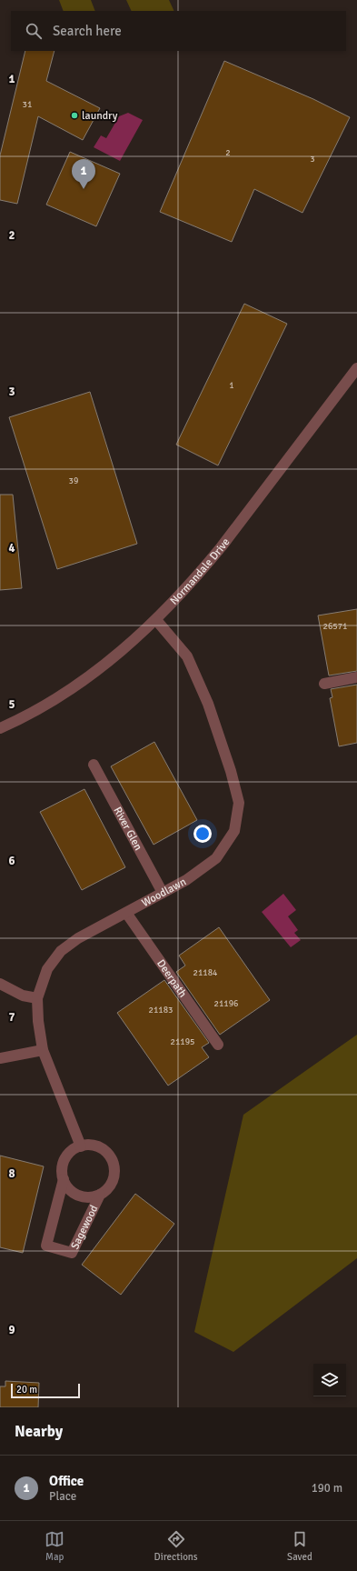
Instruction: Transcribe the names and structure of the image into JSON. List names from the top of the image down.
{
  "streets": {
    "street": [
      "Normandale Drive",
      "River Glen",
      "Woodlawn",
      "Deerpath",
      "Sagewood"
    ]
  },
  "crossings": [
    ["Normandale Drive", "Woodlawn"],
    ["River Glen", "Woodlawn"],
    ["Woodlawn", "Deerpath"],
    ["Woodlawn", "Sagewood"]
  ],
  "places": ["laundry"],
  "house_numbers": [
    "31",
    "2",
    "3",
    "1",
    "39",
    "26571",
    "21184",
    "21196",
    "21183",
    "21195"
  ],
  "scale_bar": "20 m",
  "page": {
    "search": "Search here",
    "pins": "1",
    "scale": "20 m",
    "heading": "Nearby",
    "list": [
      {
        "mark": "1",
        "name": "Office",
        "note": "Place",
        "value": "190 m"
      }
    ],
    "nav": ["Map", "Directions", "Saved"]
  },
  "grid": {
    "rows": [
      "1",
      "2",
      "3",
      "4",
      "5",
      "6",
      "7",
      "8",
      "9"
    ]
  }
}
